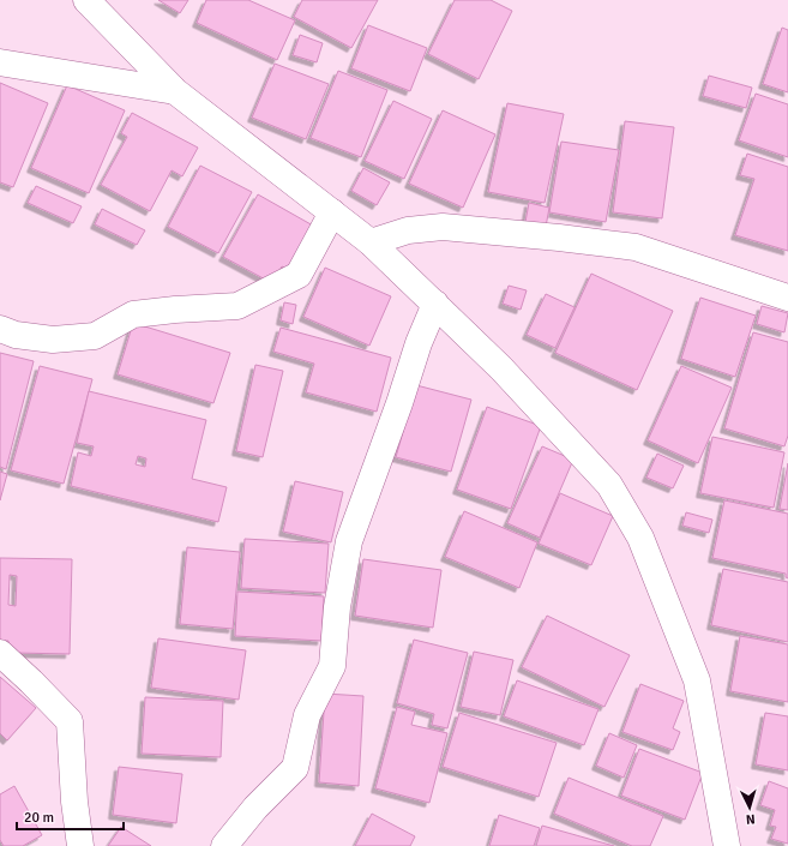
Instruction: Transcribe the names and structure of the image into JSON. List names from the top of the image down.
{
  "scale_bar": "20 m",
  "north": "bottom"
}
